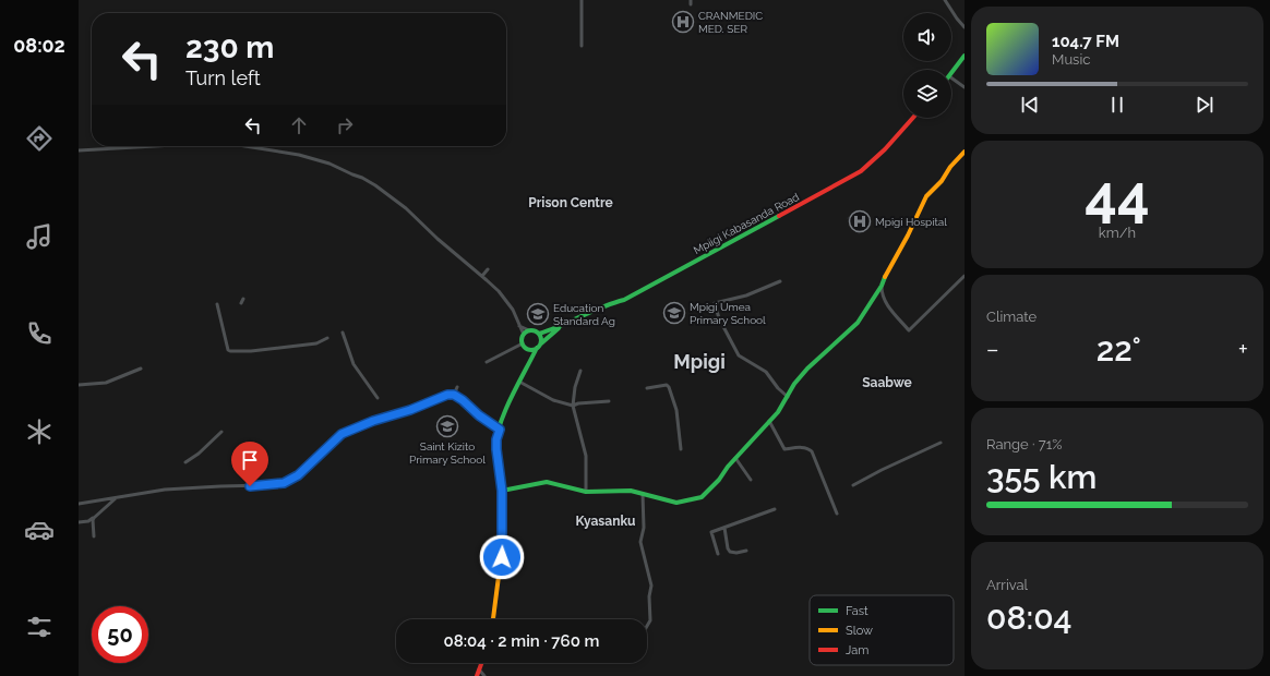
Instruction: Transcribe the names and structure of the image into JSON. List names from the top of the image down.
{
  "streets": {
    "main road": ["Mpiigi Kabasanda Road"]
  },
  "districts": [
    "Prison Centre",
    "Mpigi",
    "Saabwe",
    "Kyasanku"
  ],
  "places": {
    "hospital": ["CRANMEDIC MED. SER", "Mpigi Hospital"],
    "school or university": ["Mpigi Umea Primary School", "Education Standard Ag", "Saint Kizito Primary School"]
  },
  "legend": ["Fast", "Slow", "Jam"],
  "page": {
    "tabs": "08:02",
    "turn": ["230 m", "Turn left"],
    "song": ["104.7 FM", "Music"],
    "tile": [
      ["44", "km/h"],
      "Climate",
      ["Range · 71%", "355 km"],
      ["Arrival", "08:04"]
    ],
    "heat": ["−", "22°", "+"],
    "limit": "50",
    "trip": "08:04 · 2 min · 760 m"
  }
}
